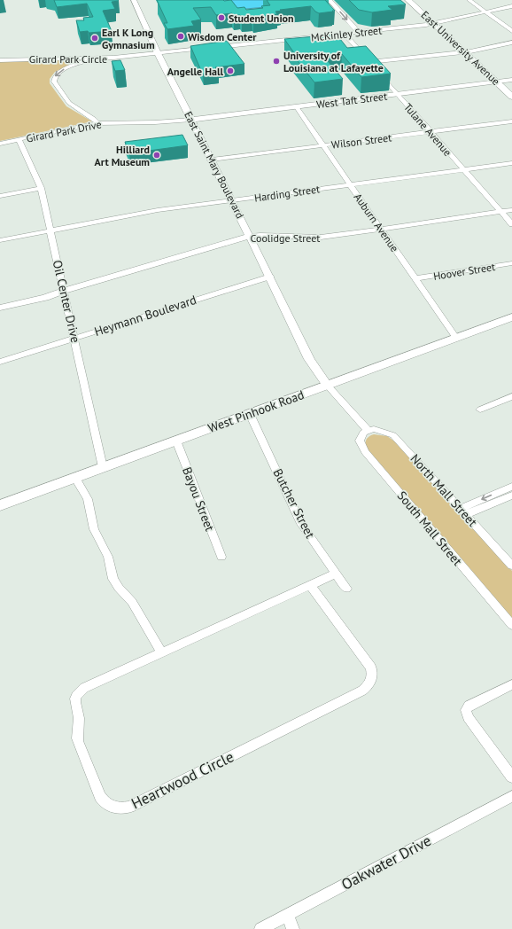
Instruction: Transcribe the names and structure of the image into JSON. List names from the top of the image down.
{
  "streets": {
    "main road": ["East University Avenue", "West Pinhook Road"],
    "street": [
      "McKinley Street",
      "Girard Park Circle",
      "West Taft Street",
      "Tulane Avenue",
      "Girard Park Drive",
      "Wilson Street",
      "East Saint Mary Boulevard",
      "Harding Street",
      "Auburn Avenue",
      "Coolidge Street",
      "Hoover Street",
      "Oil Center Drive",
      "Heymann Boulevard",
      "North Mall Street",
      "Bayou Street",
      "Butcher Street",
      "South Mall Street",
      "Heartwood Circle",
      "Oakwater Drive"
    ]
  },
  "crossings": [
    ["McKinley Street", "East University Avenue"],
    ["East University Avenue", "West Taft Street"],
    ["Girard Park Circle", "East Saint Mary Boulevard"],
    ["West Taft Street", "Tulane Avenue"],
    ["West Taft Street", "Girard Park Drive"],
    ["West Taft Street", "East Saint Mary Boulevard"],
    ["West Taft Street", "Auburn Avenue"],
    ["Tulane Avenue", "Wilson Street"],
    ["Tulane Avenue", "Harding Street"],
    ["Tulane Avenue", "Coolidge Street"],
    ["Girard Park Drive", "East Saint Mary Boulevard"],
    ["Girard Park Drive", "Oil Center Drive"],
    ["Wilson Street", "East Saint Mary Boulevard"],
    ["Wilson Street", "Auburn Avenue"],
    ["East Saint Mary Boulevard", "Harding Street"],
    ["East Saint Mary Boulevard", "Coolidge Street"],
    ["East Saint Mary Boulevard", "Heymann Boulevard"],
    ["East Saint Mary Boulevard", "West Pinhook Road"],
    ["Harding Street", "Auburn Avenue"],
    ["Harding Street", "Oil Center Drive"],
    ["Auburn Avenue", "Coolidge Street"],
    ["Auburn Avenue", "Hoover Street"],
    ["Auburn Avenue", "West Pinhook Road"],
    ["Coolidge Street", "Oil Center Drive"],
    ["Oil Center Drive", "Heymann Boulevard"],
    ["Oil Center Drive", "West Pinhook Road"],
    ["West Pinhook Road", "Bayou Street"],
    ["West Pinhook Road", "Butcher Street"],
    ["North Mall Street", "South Mall Street"],
    ["Butcher Street", "Heartwood Circle"]
  ],
  "places": [
    "Student Union",
    "Wisdom Center",
    "Earl K Long Gymnasium",
    "University of Louisiana at Lafayette",
    "Angelle Hall",
    "Hilliard Art Museum"
  ]
}
